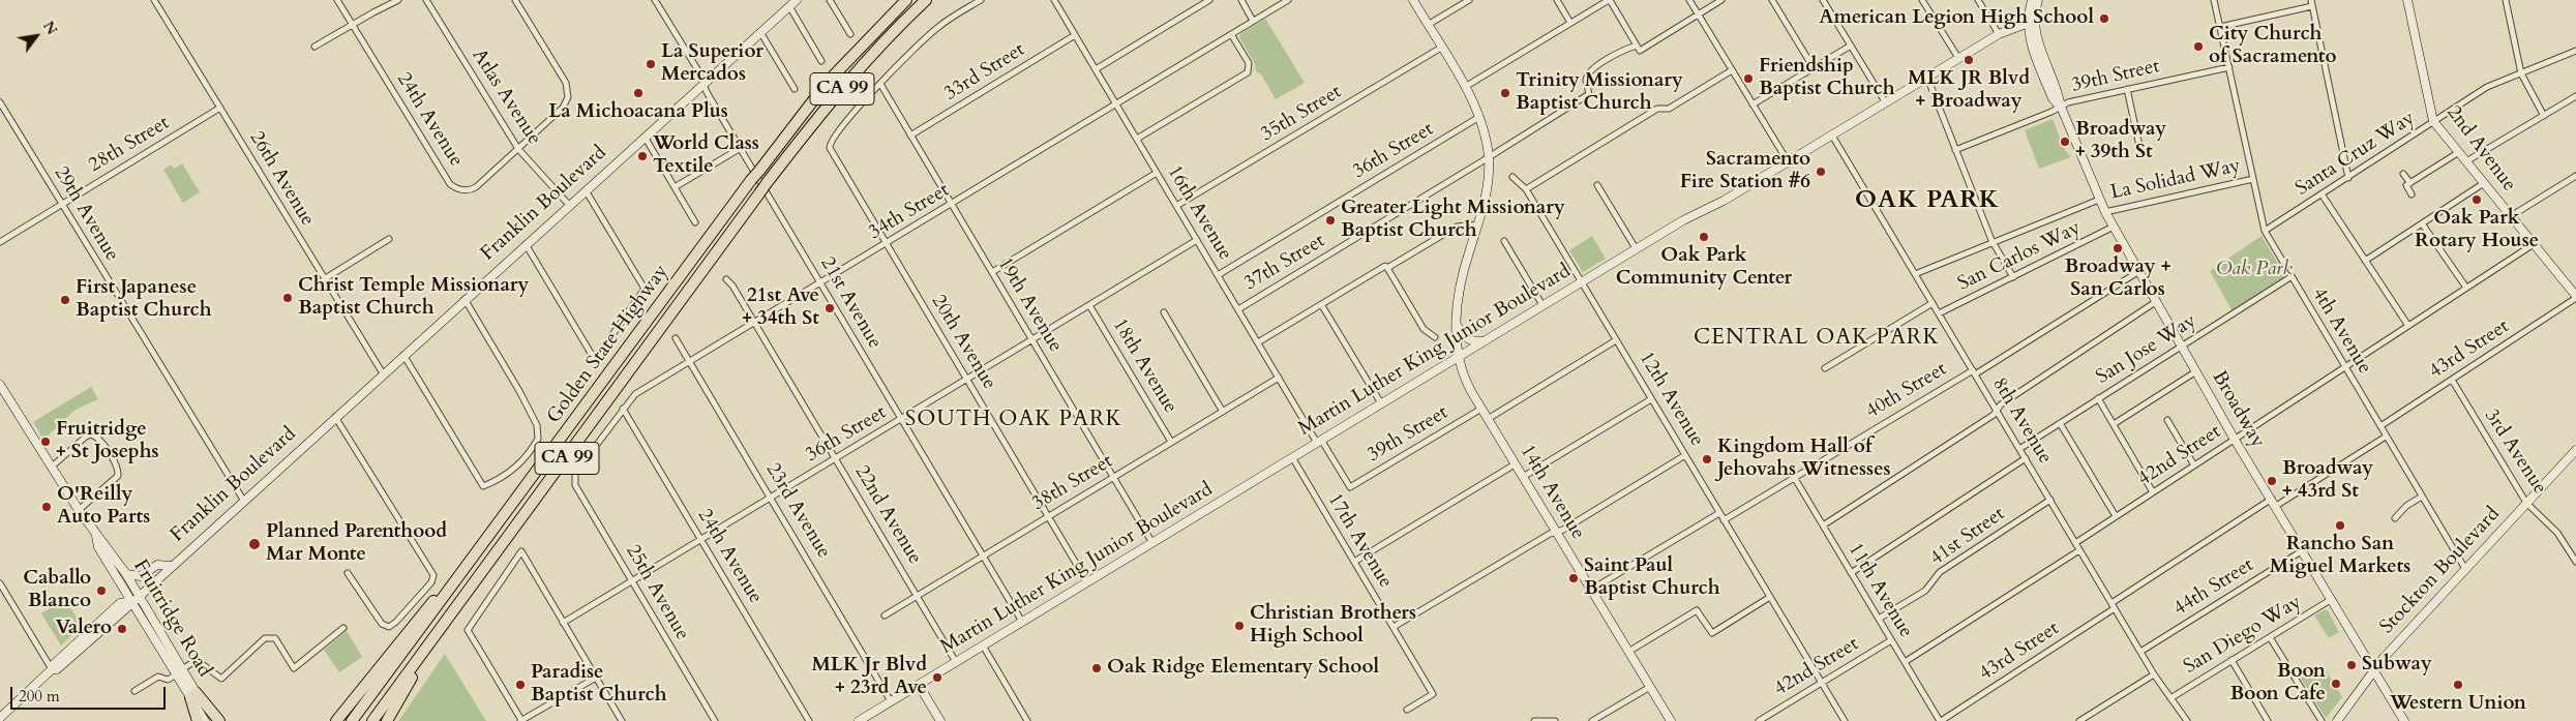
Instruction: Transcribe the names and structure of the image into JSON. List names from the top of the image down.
{
  "streets": {
    "highway": ["CA 99", "Golden State Highway"],
    "main road": [
      "2nd Avenue",
      "Franklin Boulevard",
      "Martin Luther King Junior Boulevard",
      "Broadway",
      "14th Avenue",
      "Stockton Boulevard",
      "Fruitridge Road"
    ],
    "street": [
      "33rd Street",
      "39th Street",
      "Atlas Avenue",
      "35th Street",
      "24th Avenue",
      "28th Street",
      "36th Street",
      "Santa Cruz Way",
      "26th Avenue",
      "La Solidad Way",
      "34th Street",
      "16th Avenue",
      "29th Avenue",
      "San Carlos Way",
      "37th Street",
      "21st Avenue",
      "19th Avenue",
      "4th Avenue",
      "20th Avenue",
      "San Jose Way",
      "43rd Street",
      "18th Avenue",
      "40th Street",
      "12th Avenue",
      "8th Avenue",
      "3rd Avenue",
      "42nd Street",
      "38th Street",
      "23rd Avenue",
      "22nd Avenue",
      "41st Street",
      "17th Avenue",
      "44th Street",
      "11th Avenue",
      "25th Avenue",
      "San Diego Way"
    ]
  },
  "crossings": [
    ["33rd Street", "16th Avenue"],
    ["33rd Street", "19th Avenue"],
    ["39th Street", "16th Avenue"],
    ["39th Street", "4th Avenue"],
    ["39th Street", "Broadway"],
    ["39th Street", "14th Avenue"],
    ["Atlas Avenue", "24th Avenue"],
    ["Atlas Avenue", "Franklin Boulevard"],
    ["35th Street", "16th Avenue"],
    ["24th Avenue", "36th Street"],
    ["24th Avenue", "34th Street"],
    ["28th Street", "26th Avenue"],
    ["28th Street", "29th Avenue"],
    ["2nd Avenue", "Santa Cruz Way"],
    ["2nd Avenue", "43rd Street"],
    ["2nd Avenue", "42nd Street"],
    ["36th Street", "16th Avenue"],
    ["36th Street", "21st Avenue"],
    ["36th Street", "19th Avenue"],
    ["36th Street", "20th Avenue"],
    ["36th Street", "18th Avenue"],
    ["36th Street", "23rd Avenue"],
    ["36th Street", "22nd Avenue"],
    ["36th Street", "25th Avenue"],
    ["Santa Cruz Way", "4th Avenue"],
    ["26th Avenue", "Franklin Boulevard"],
    ["La Solidad Way", "4th Avenue"],
    ["La Solidad Way", "Broadway"],
    ["La Solidad Way", "8th Avenue"],
    ["Franklin Boulevard", "29th Avenue"],
    ["Franklin Boulevard", "21st Avenue"],
    ["Franklin Boulevard", "Fruitridge Road"],
    ["34th Street", "16th Avenue"],
    ["34th Street", "21st Avenue"],
    ["34th Street", "19th Avenue"],
    ["34th Street", "20th Avenue"],
    ["34th Street", "23rd Avenue"],
    ["34th Street", "22nd Avenue"],
    ["34th Street", "25th Avenue"],
    ["16th Avenue", "37th Street"],
    ["16th Avenue", "Martin Luther King Junior Boulevard"],
    ["16th Avenue", "38th Street"],
    ["San Carlos Way", "Broadway"],
    ["San Carlos Way", "8th Avenue"],
    ["37th Street", "14th Avenue"],
    ["21st Avenue", "Martin Luther King Junior Boulevard"],
    ["21st Avenue", "38th Street"],
    ["19th Avenue", "20th Avenue"],
    ["19th Avenue", "Martin Luther King Junior Boulevard"],
    ["19th Avenue", "38th Street"],
    ["4th Avenue", "San Jose Way"],
    ["4th Avenue", "43rd Street"],
    ["4th Avenue", "42nd Street"],
    ["4th Avenue", "Stockton Boulevard"],
    ["20th Avenue", "Martin Luther King Junior Boulevard"],
    ["20th Avenue", "38th Street"],
    ["San Jose Way", "Broadway"],
    ["San Jose Way", "8th Avenue"],
    ["43rd Street", "Broadway"],
    ["43rd Street", "8th Avenue"],
    ["43rd Street", "3rd Avenue"],
    ["43rd Street", "11th Avenue"],
    ["Martin Luther King Junior Boulevard", "12th Avenue"],
    ["Martin Luther King Junior Boulevard", "Broadway"],
    ["Martin Luther King Junior Boulevard", "8th Avenue"],
    ["Martin Luther King Junior Boulevard", "14th Avenue"],
    ["Martin Luther King Junior Boulevard", "23rd Avenue"],
    ["Martin Luther King Junior Boulevard", "22nd Avenue"],
    ["Martin Luther King Junior Boulevard", "17th Avenue"],
    ["18th Avenue", "38th Street"],
    ["40th Street", "12th Avenue"],
    ["40th Street", "Broadway"],
    ["40th Street", "8th Avenue"],
    ["40th Street", "11th Avenue"],
    ["12th Avenue", "42nd Street"],
    ["Broadway", "42nd Street"],
    ["Broadway", "Stockton Boulevard"],
    ["Broadway", "44th Street"],
    ["Broadway", "San Diego Way"],
    ["8th Avenue", "42nd Street"],
    ["8th Avenue", "41st Street"],
    ["8th Avenue", "44th Street"],
    ["8th Avenue", "San Diego Way"],
    ["3rd Avenue", "Stockton Boulevard"],
    ["42nd Street", "11th Avenue"],
    ["38th Street", "22nd Avenue"],
    ["41st Street", "11th Avenue"]
  ],
  "districts": ["OAK PARK", "CENTRAL OAK PARK", "SOUTH OAK PARK"],
  "parks": ["Oak Park"],
  "places": [
    "American Legion High School",
    "City Church of Sacramento",
    "MLK JR Blvd + Broadway",
    "La Superior Mercados",
    "Friendship Baptist Church",
    "La Michoacana Plus",
    "Trinity Missionary Baptist Church",
    "Broadway + 39th St",
    "World Class Textile",
    "Sacramento Fire Station #6",
    "Oak Park Rotary House",
    "Greater Light Missionary Baptist Church",
    "Oak Park Community Center",
    "Broadway + San Carlos",
    "Christ Temple Missionary Baptist Church",
    "First Japanese Baptist Church",
    "21st Ave + 34th St",
    "Fruitridge + St Josephs",
    "Kingdom Hall of Jehovahs Witnesses",
    "Broadway + 43rd St",
    "O'Reilly Auto Parts",
    "Rancho San Miguel Markets",
    "Planned Parenthood Mar Monte",
    "Saint Paul Baptist Church",
    "Caballo Blanco",
    "Christian Brothers High School",
    "Valero",
    "Subway",
    "Oak Ridge Elementary School",
    "MLK Jr Blvd + 23rd Ave",
    "Boon Boon Cafe",
    "Paradise Baptist Church",
    "Western Union"
  ],
  "scale_bar": "200 m",
  "north": "top right"
}
